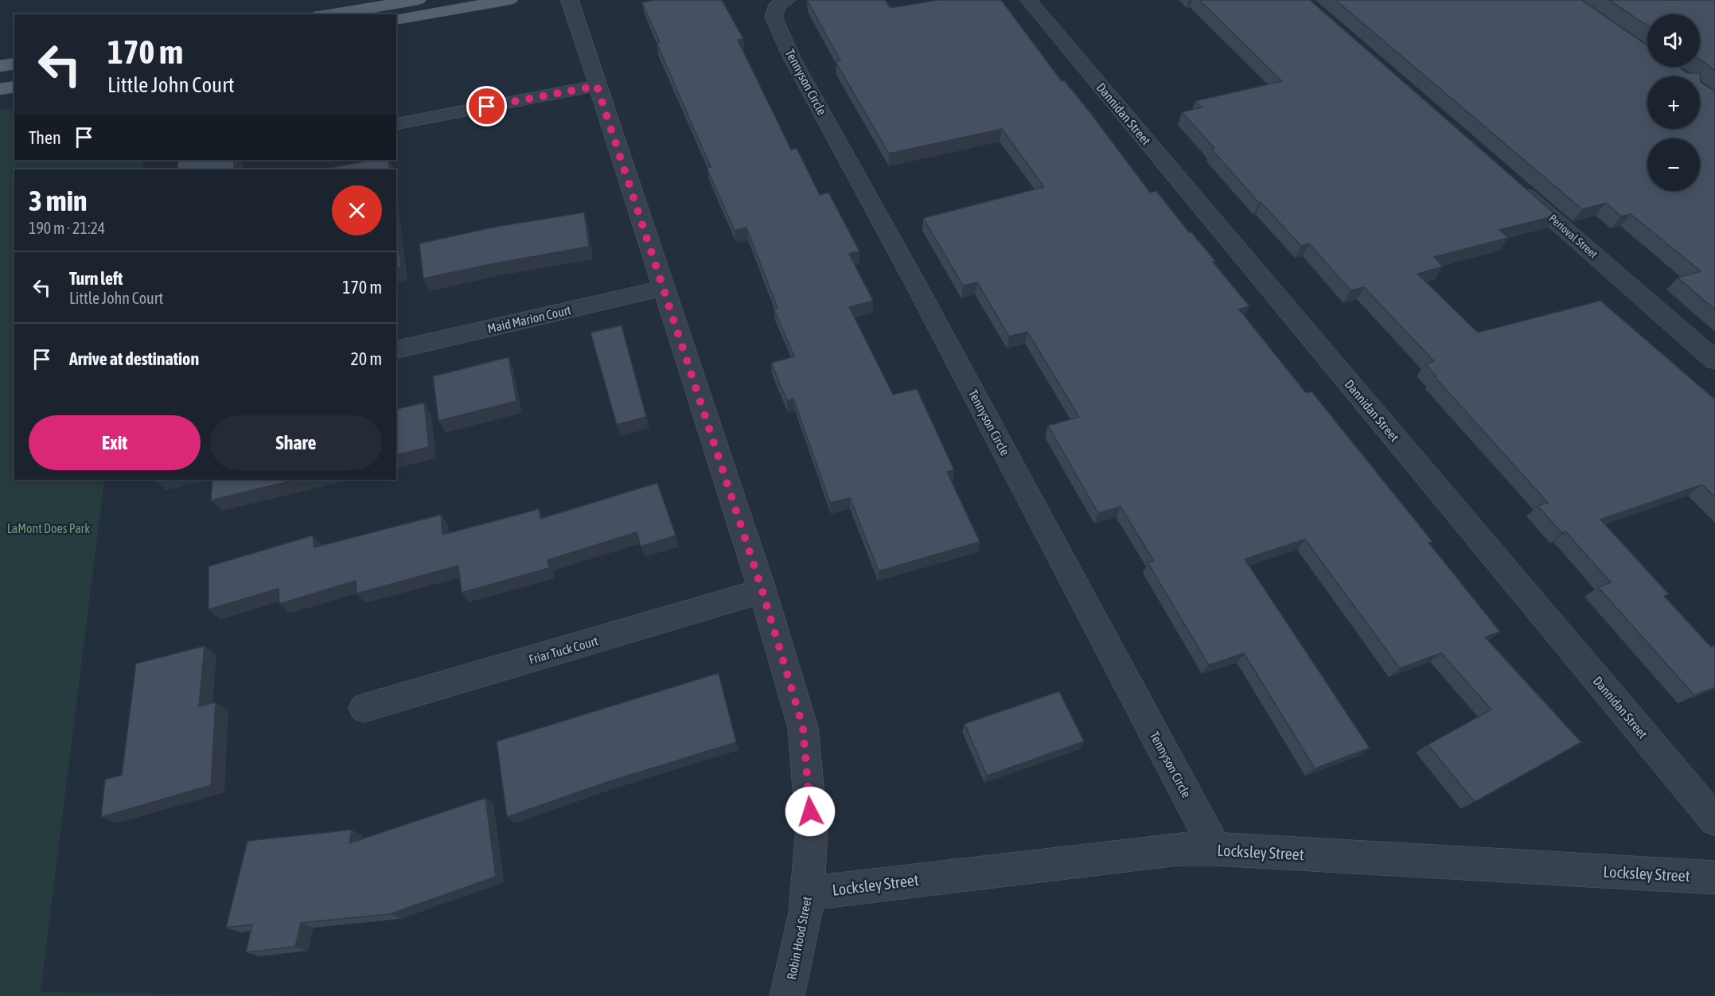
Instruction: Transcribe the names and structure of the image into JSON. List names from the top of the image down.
{
  "streets": {
    "street": [
      "Tennyson Circle",
      "Dannidan Street",
      "Perioval Street",
      "Maid Marion Court",
      "Friar Tuck Court",
      "Locksley Street",
      "Robin Hood Street"
    ]
  },
  "crossings": [
    ["Tennyson Circle", "Locksley Street"],
    ["Maid Marion Court", "Robin Hood Street"],
    ["Friar Tuck Court", "Robin Hood Street"],
    ["Locksley Street", "Robin Hood Street"]
  ],
  "parks": ["LaMont Does Park"],
  "page": {
    "map_buttons": ["+", "−"],
    "turn": ["170 m", "Little John Court"],
    "then": "Then",
    "heading": ["3 min", "190 m · 21:24"],
    "list": [
      {
        "name": "Turn left",
        "note": "Little John Court",
        "value": "170 m"
      },
      {
        "name": "Arrive at destination",
        "value": "20 m"
      }
    ],
    "buttons": ["Exit", "Share"]
  }
}
